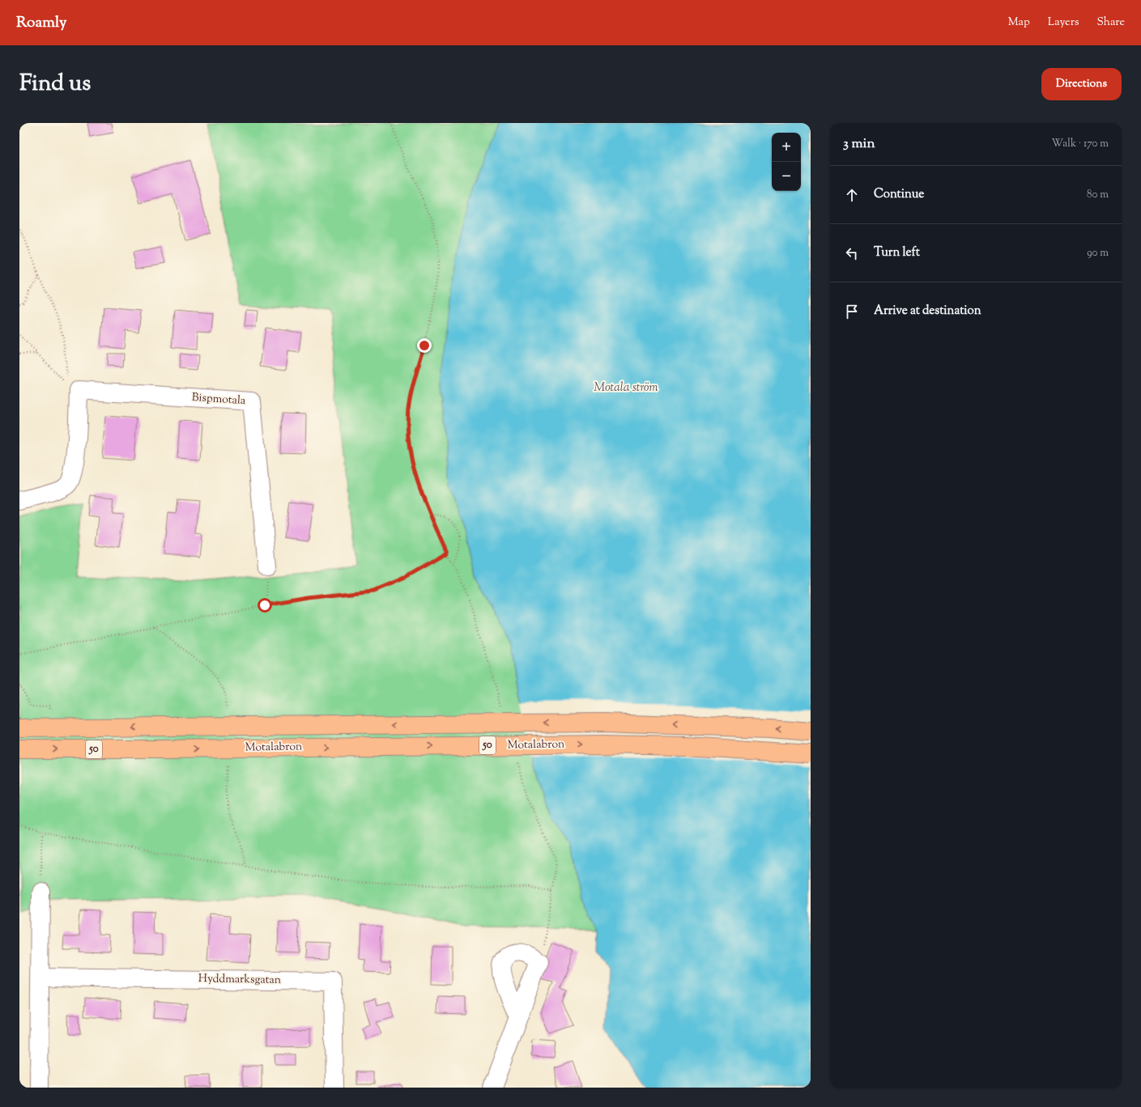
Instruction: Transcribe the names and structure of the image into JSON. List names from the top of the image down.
{
  "streets": {
    "highway": ["50", "Motalabron"],
    "street": ["Bispmotala", "Hyddmarksgatan"]
  },
  "water": ["Motala ström"],
  "page": {
    "header": "Roamly",
    "nav": ["Map", "Layers", "Share"],
    "title": "Find us",
    "buttons": "Directions",
    "heading": ["3 min", "Walk · 170 m"],
    "map_buttons": ["+", "−"],
    "list": [
      ["Continue", "80 m"],
      ["Turn left", "90 m"],
      "Arrive at destination"
    ]
  }
}
